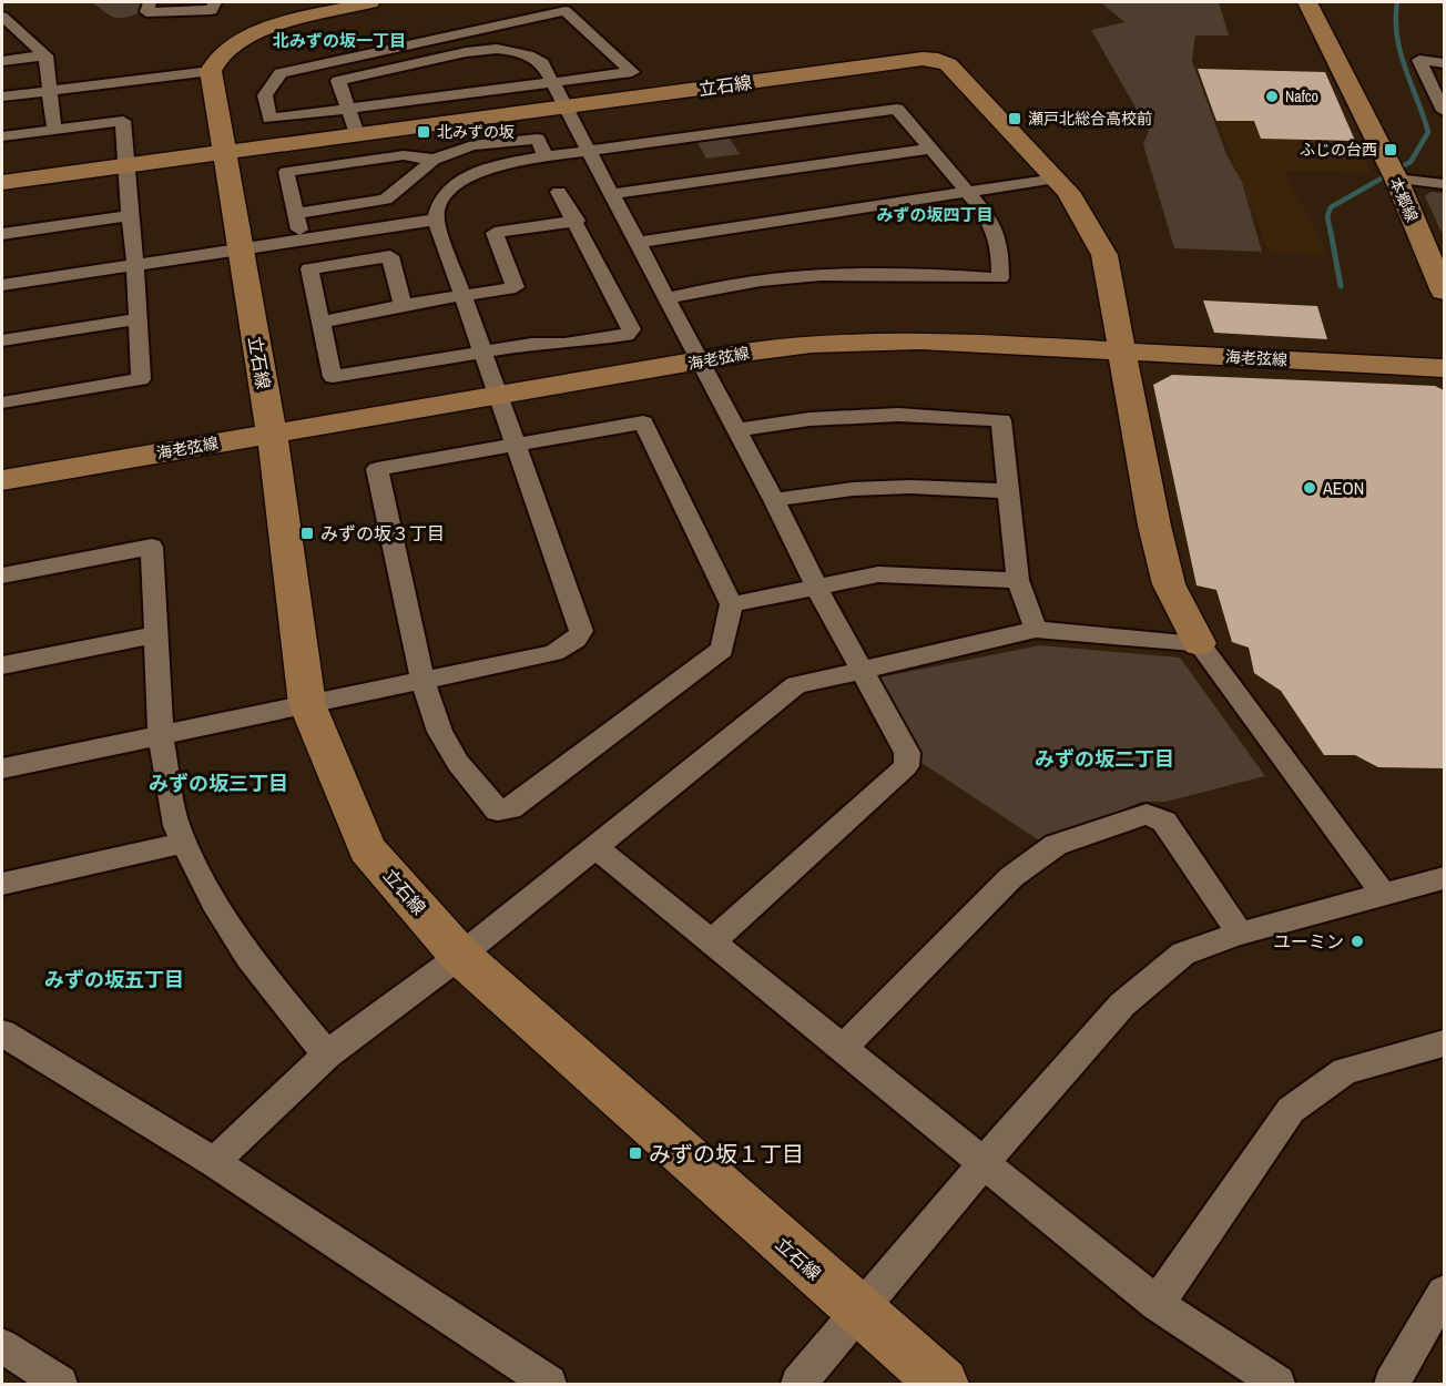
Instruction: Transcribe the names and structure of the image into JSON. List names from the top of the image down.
{
  "streets": {
    "street": ["立石線", "本郷線", "海老弦線"]
  },
  "crossings": [
    ["立石線", "海老弦線"]
  ],
  "districts": [
    "北みずの坂一丁目",
    "みずの坂四丁目",
    "みずの坂二丁目",
    "みずの坂三丁目",
    "みずの坂五丁目"
  ],
  "places": {
    "other": ["Nafco", "AEON", "ユーミン"],
    "transit": [
      "瀬戸北総合高校前",
      "北みずの坂",
      "ふじの台西",
      "みずの坂３丁目",
      "みずの坂１丁目"
    ]
  }
}
